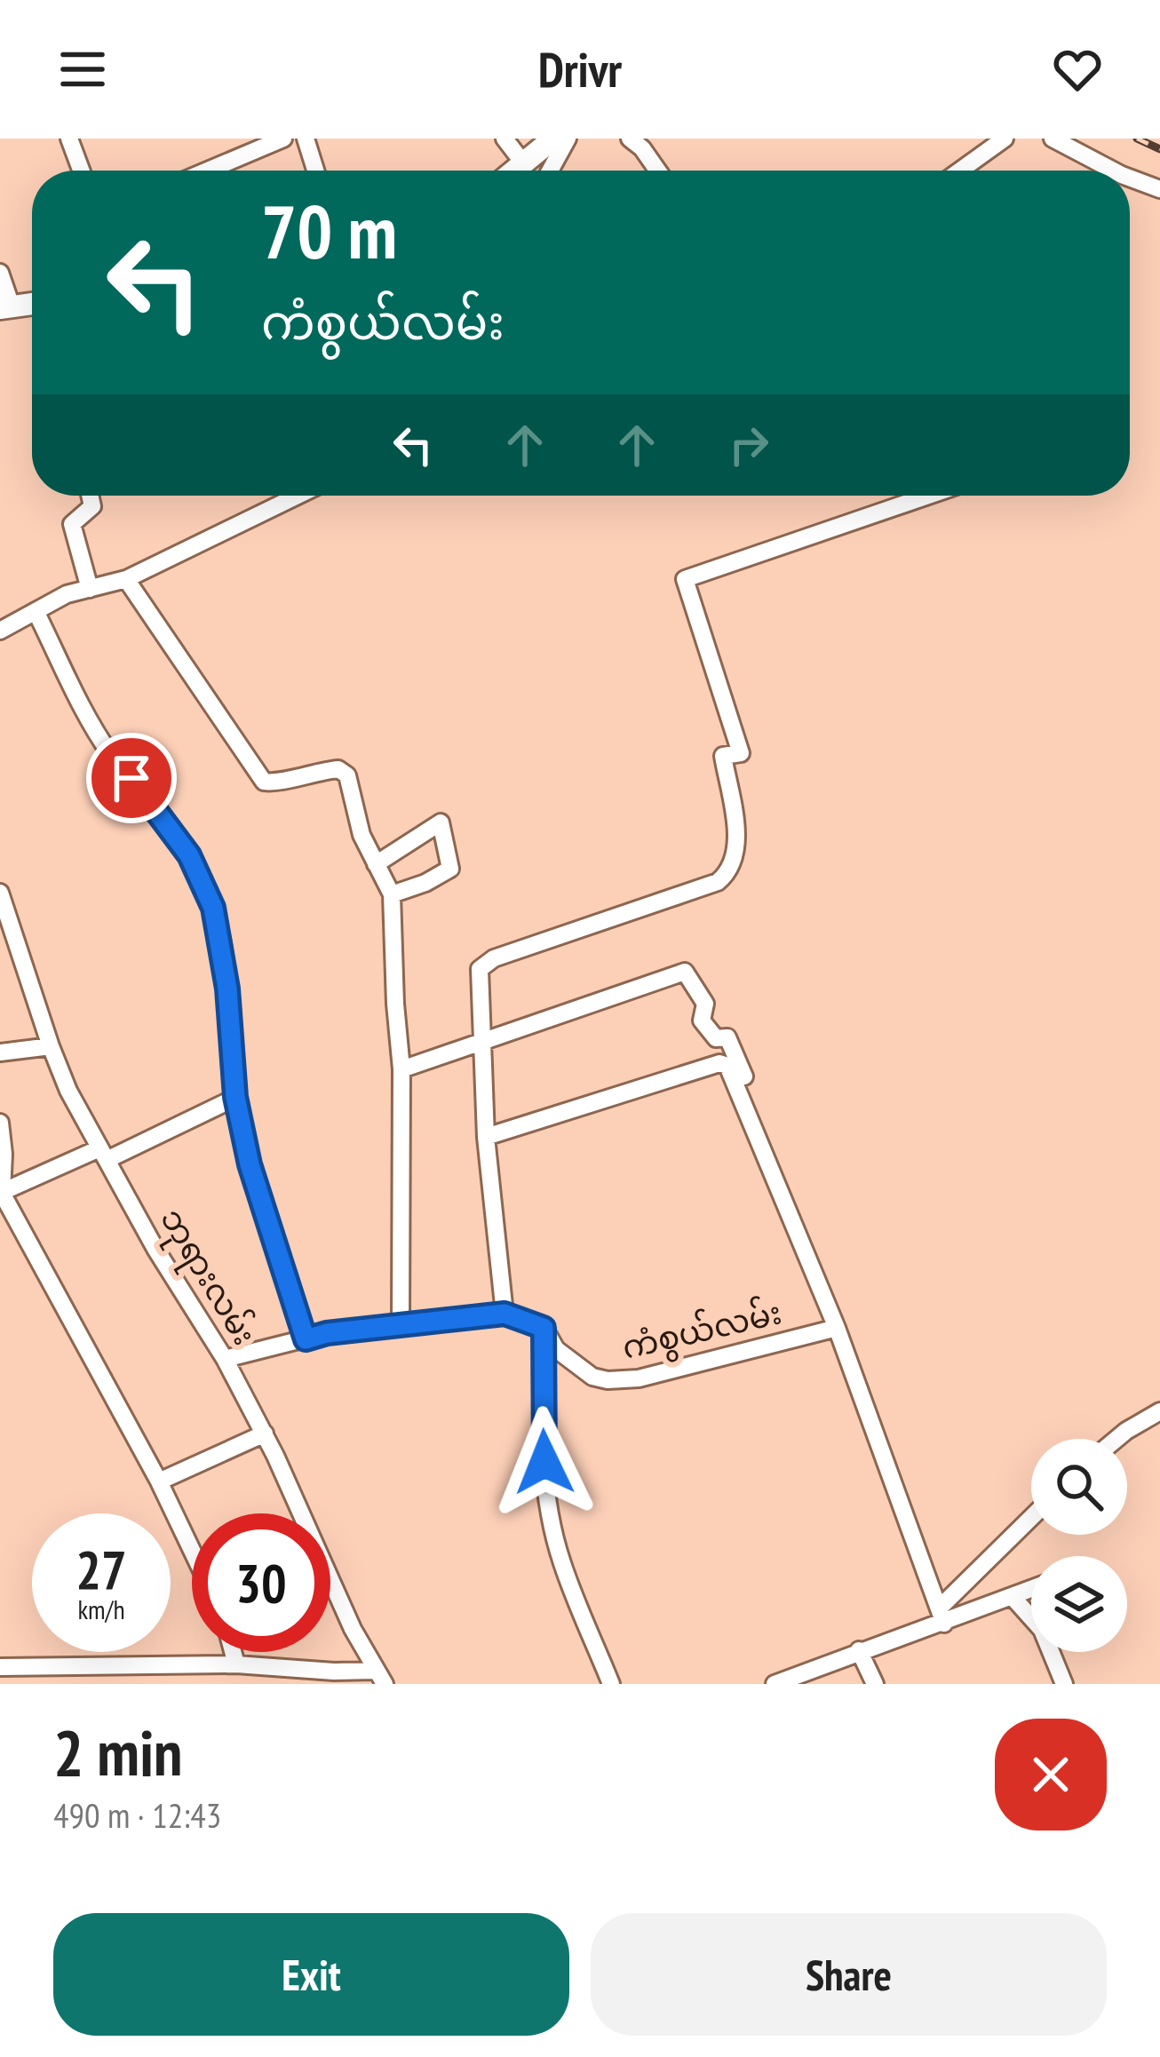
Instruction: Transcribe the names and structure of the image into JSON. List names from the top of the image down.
{
  "streets": {
    "street": ["ဘုရားလမ်း", "ကံစွယ်လမ်း"]
  },
  "crossings": [
    ["ဘုရားလမ်း", "ကံစွယ်လမ်း"]
  ],
  "page": {
    "header": "Drivr",
    "turn": ["70 m", "ကံစွယ်လမ်း"],
    "speed": "27 km/h",
    "limit": "30",
    "heading": ["2 min", "490 m · 12:43"],
    "buttons": ["Exit", "Share"]
  }
}
